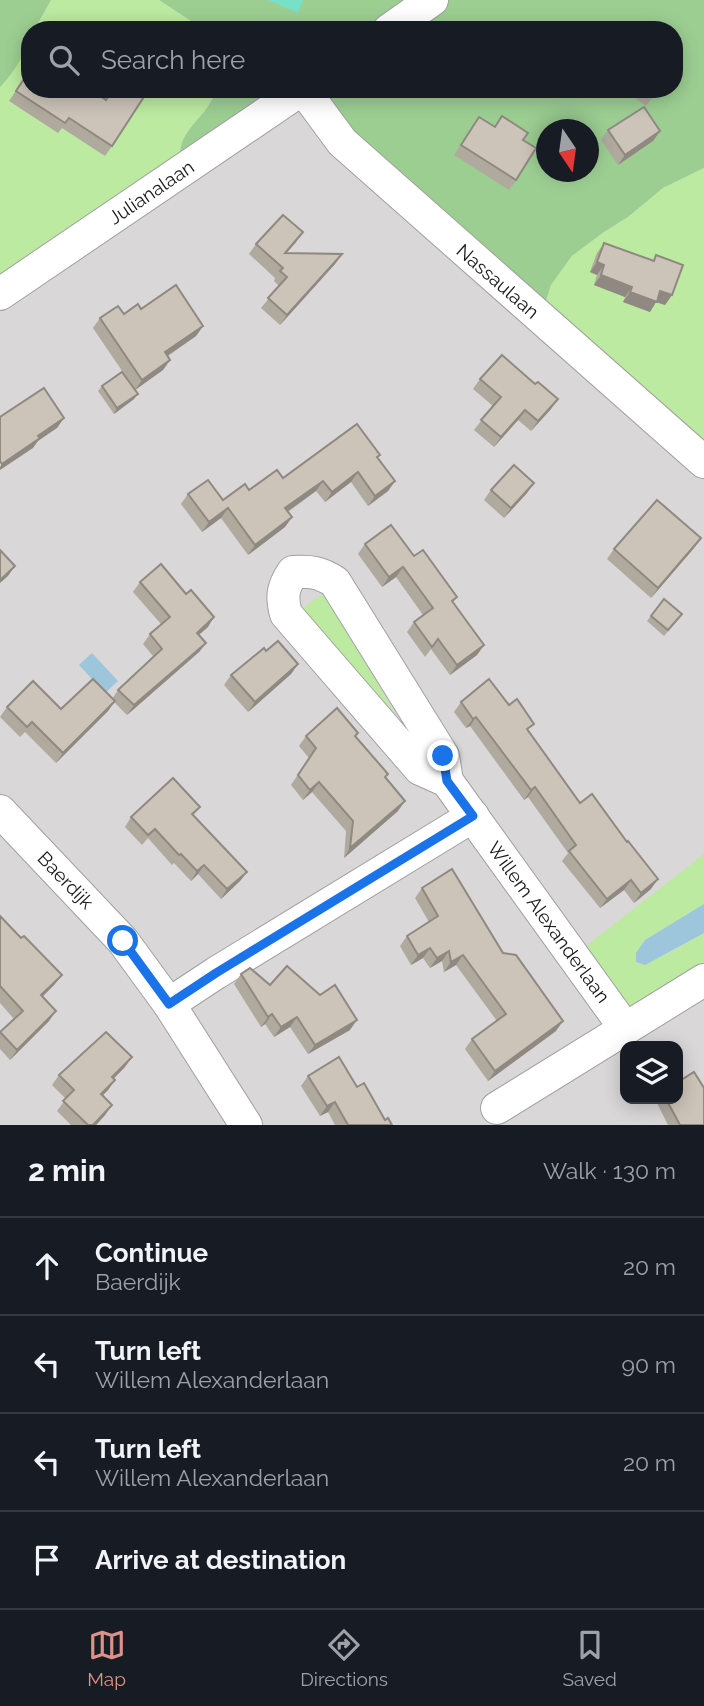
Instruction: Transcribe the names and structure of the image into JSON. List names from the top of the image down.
{
  "streets": {
    "street": [
      "Julianalaan",
      "Nassaulaan",
      "Baerdijk",
      "Willem Alexanderlaan"
    ]
  },
  "north": "bottom",
  "page": {
    "search": "Search here",
    "heading": ["2 min", "Walk · 130 m"],
    "list": [
      ["Continue", "Baerdijk", "20 m"],
      ["Turn left", "Willem Alexanderlaan", "90 m"],
      ["Turn left", "Willem Alexanderlaan", "20 m"],
      "Arrive at destination"
    ],
    "nav": ["Map", "Directions", "Saved"]
  }
}
